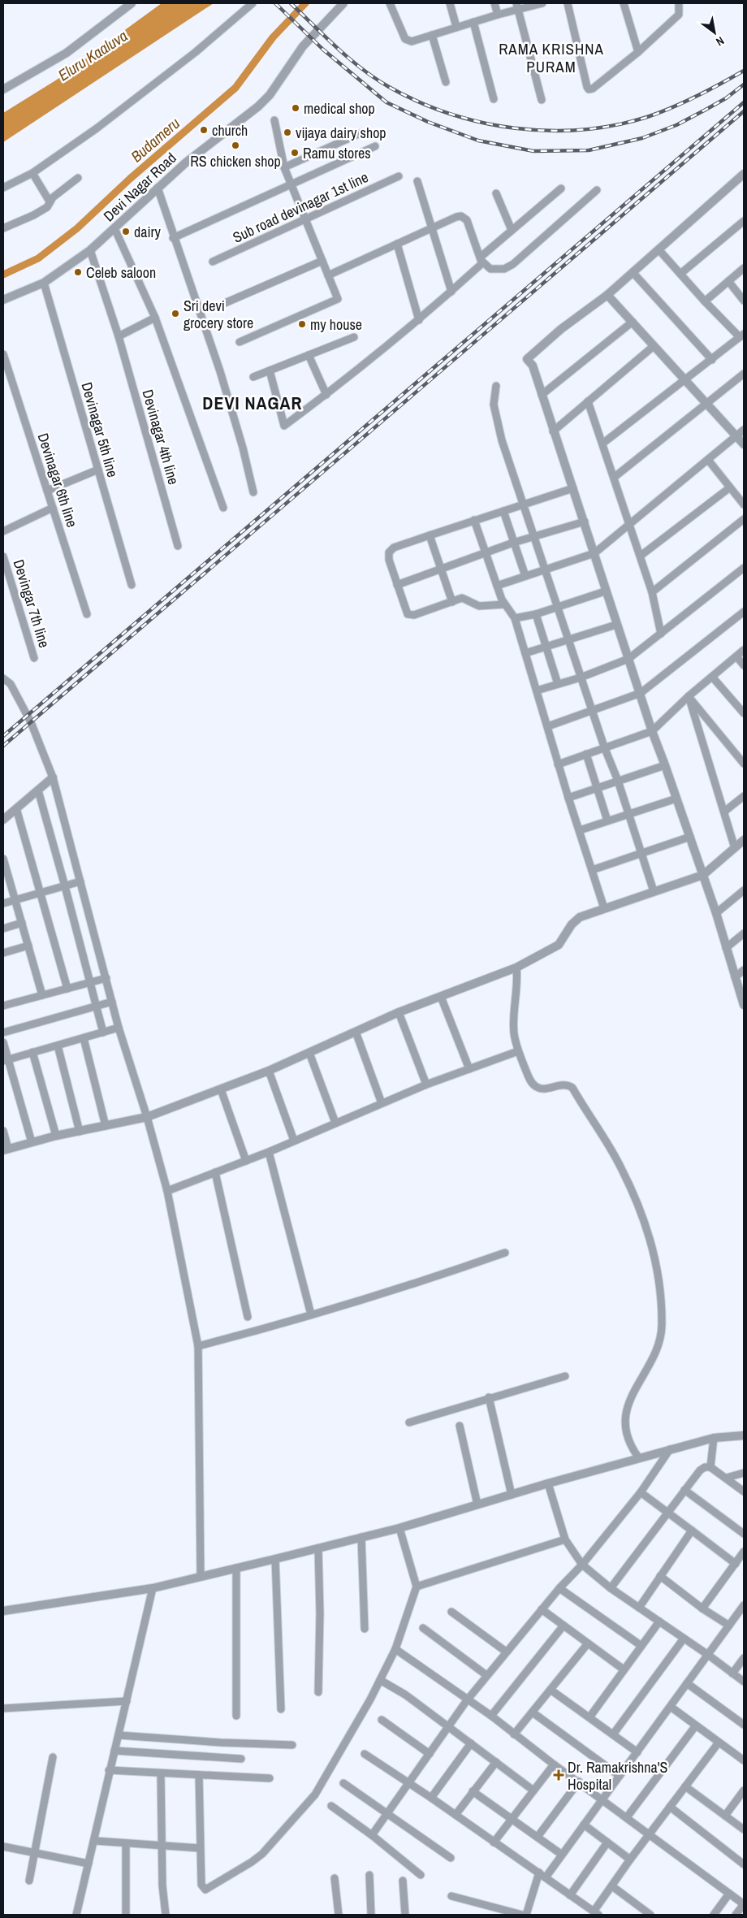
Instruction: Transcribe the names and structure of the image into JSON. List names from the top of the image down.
{
  "streets": {
    "street": [
      "Devi Nagar Road",
      "Sub road devinagar 1st line",
      "Devinagar 5th line",
      "Devinagar 4th line",
      "Devinagar 6th line",
      "Devingar 7th line"
    ]
  },
  "crossings": [
    ["Devi Nagar Road", "Devinagar 5th line"],
    ["Devi Nagar Road", "Devinagar 4th line"]
  ],
  "districts": ["RAMA KRISHNA PURAM", "DEVI NAGAR"],
  "water": ["Eluru Kaaluva", "Budameru"],
  "places": {
    "other": [
      "medical shop",
      "church",
      "vijaya dairy shop",
      "RS chicken shop",
      "Ramu stores",
      "dairy",
      "Celeb saloon",
      "Sri devi grocery store",
      "my house"
    ],
    "health": ["Dr. Ramakrishna'S Hospital"]
  },
  "north": "bottom right"
}
